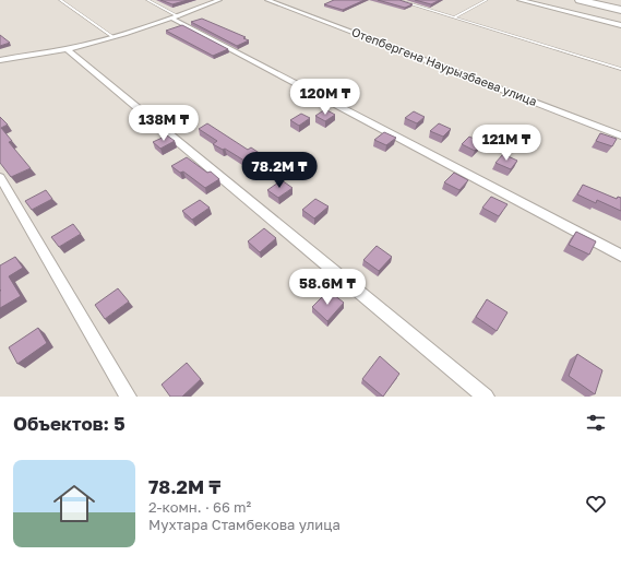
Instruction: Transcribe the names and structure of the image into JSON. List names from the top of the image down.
{
  "streets": {
    "street": ["Отепбергена Наурызбаева улица"]
  },
  "page": {
    "price": [
      "120M ₸",
      "138M ₸",
      "121M ₸",
      "78.2M ₸",
      "58.6M ₸"
    ],
    "heading": "Объектов: 5",
    "list": [
      {
        "name": "78.2M ₸",
        "note": "2-комн. · 66 m² · Мухтара Стамбекова улица"
      }
    ]
  }
}
